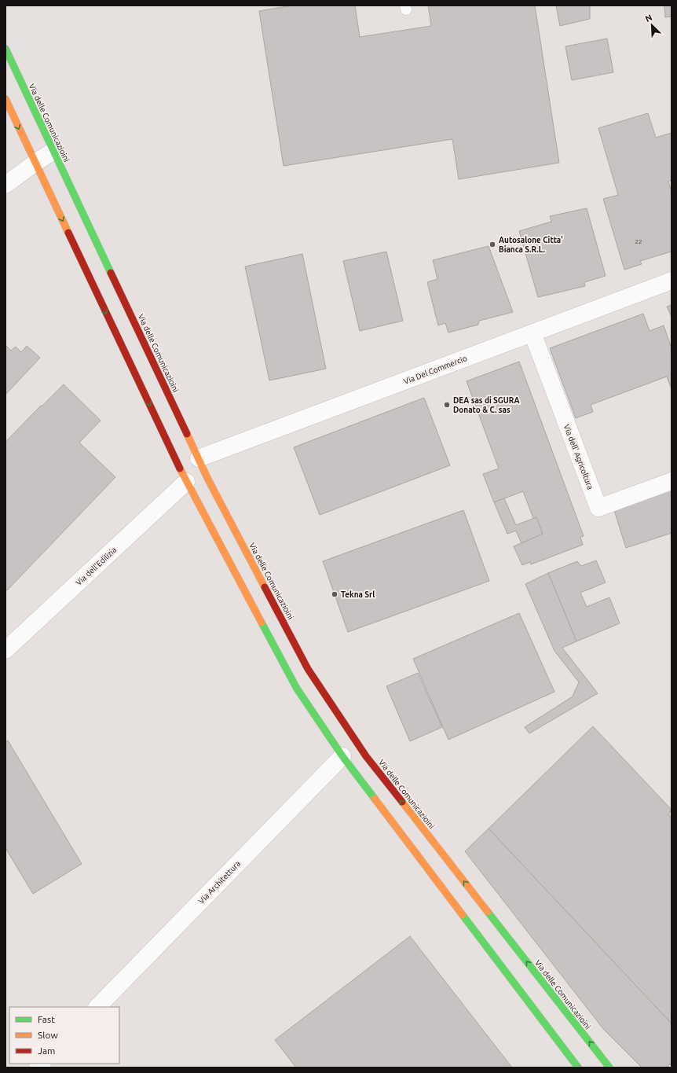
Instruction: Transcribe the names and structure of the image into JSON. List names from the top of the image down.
{
  "streets": {
    "street": [
      "Via delle Comunicazioini",
      "Via Del Commercio",
      "Via dell' Agricoltura",
      "Via dell'Edilizia",
      "Via Architettura"
    ]
  },
  "crossings": [
    ["Via delle Comunicazioini", "Via Del Commercio"],
    ["Via Del Commercio", "Via dell' Agricoltura"]
  ],
  "places": ["Autosalone Citta' Bianca S.R.L.", "DEA sas di SGURA Donato & C. sas", "Tekna Srl"],
  "house_numbers": ["22"],
  "legend": ["Fast", "Slow", "Jam"],
  "north": "top left"
}
